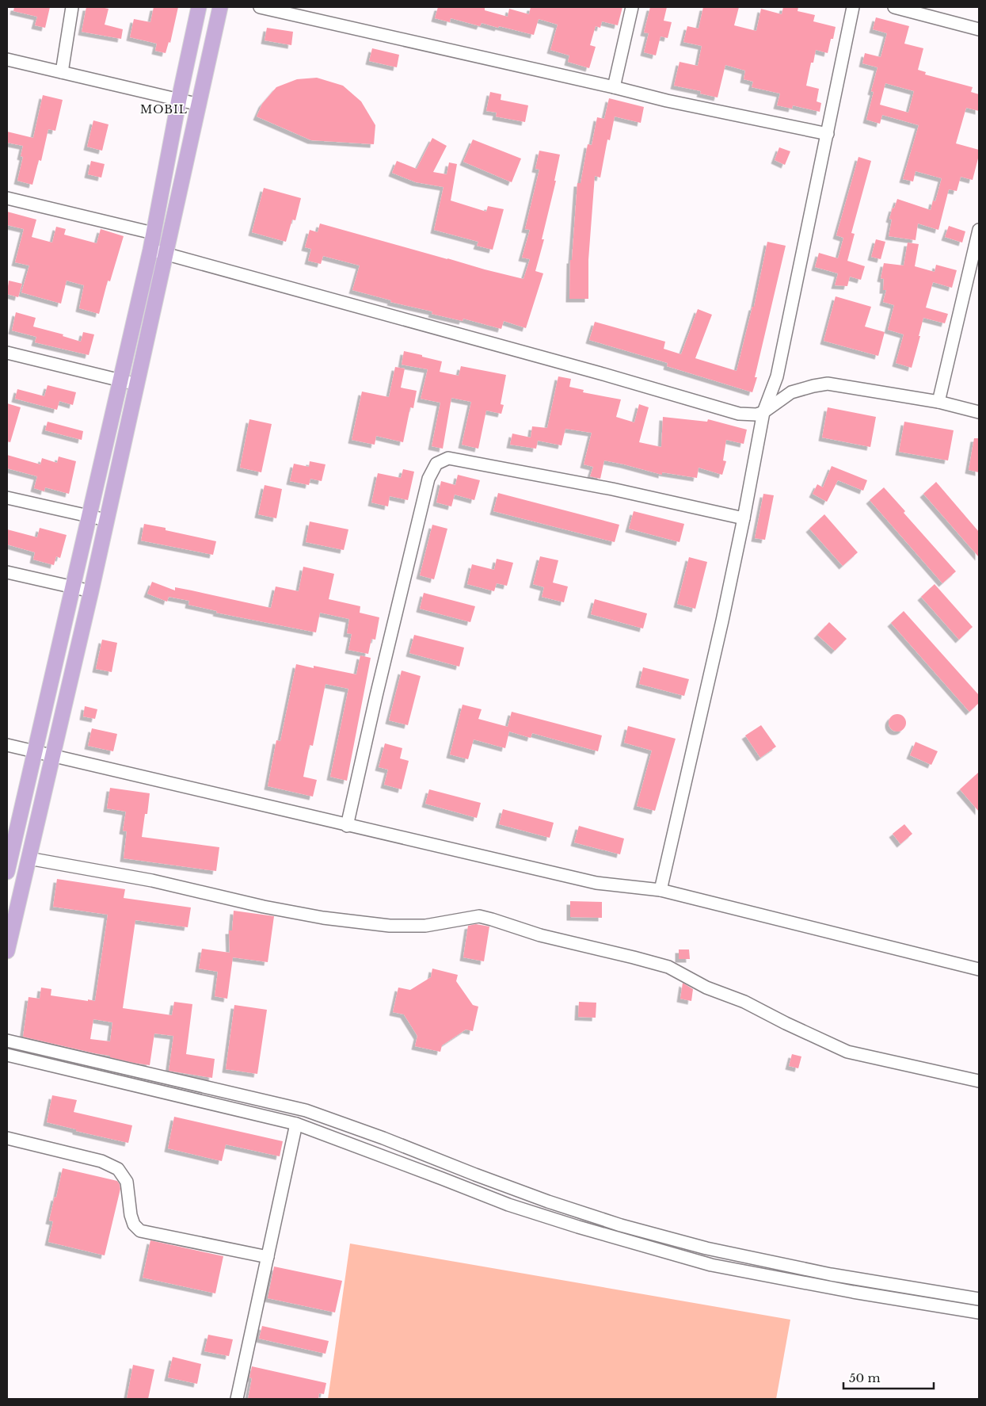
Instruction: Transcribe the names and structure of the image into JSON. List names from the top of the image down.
{
  "districts": ["MOBIL"],
  "scale_bar": "50 m"
}
